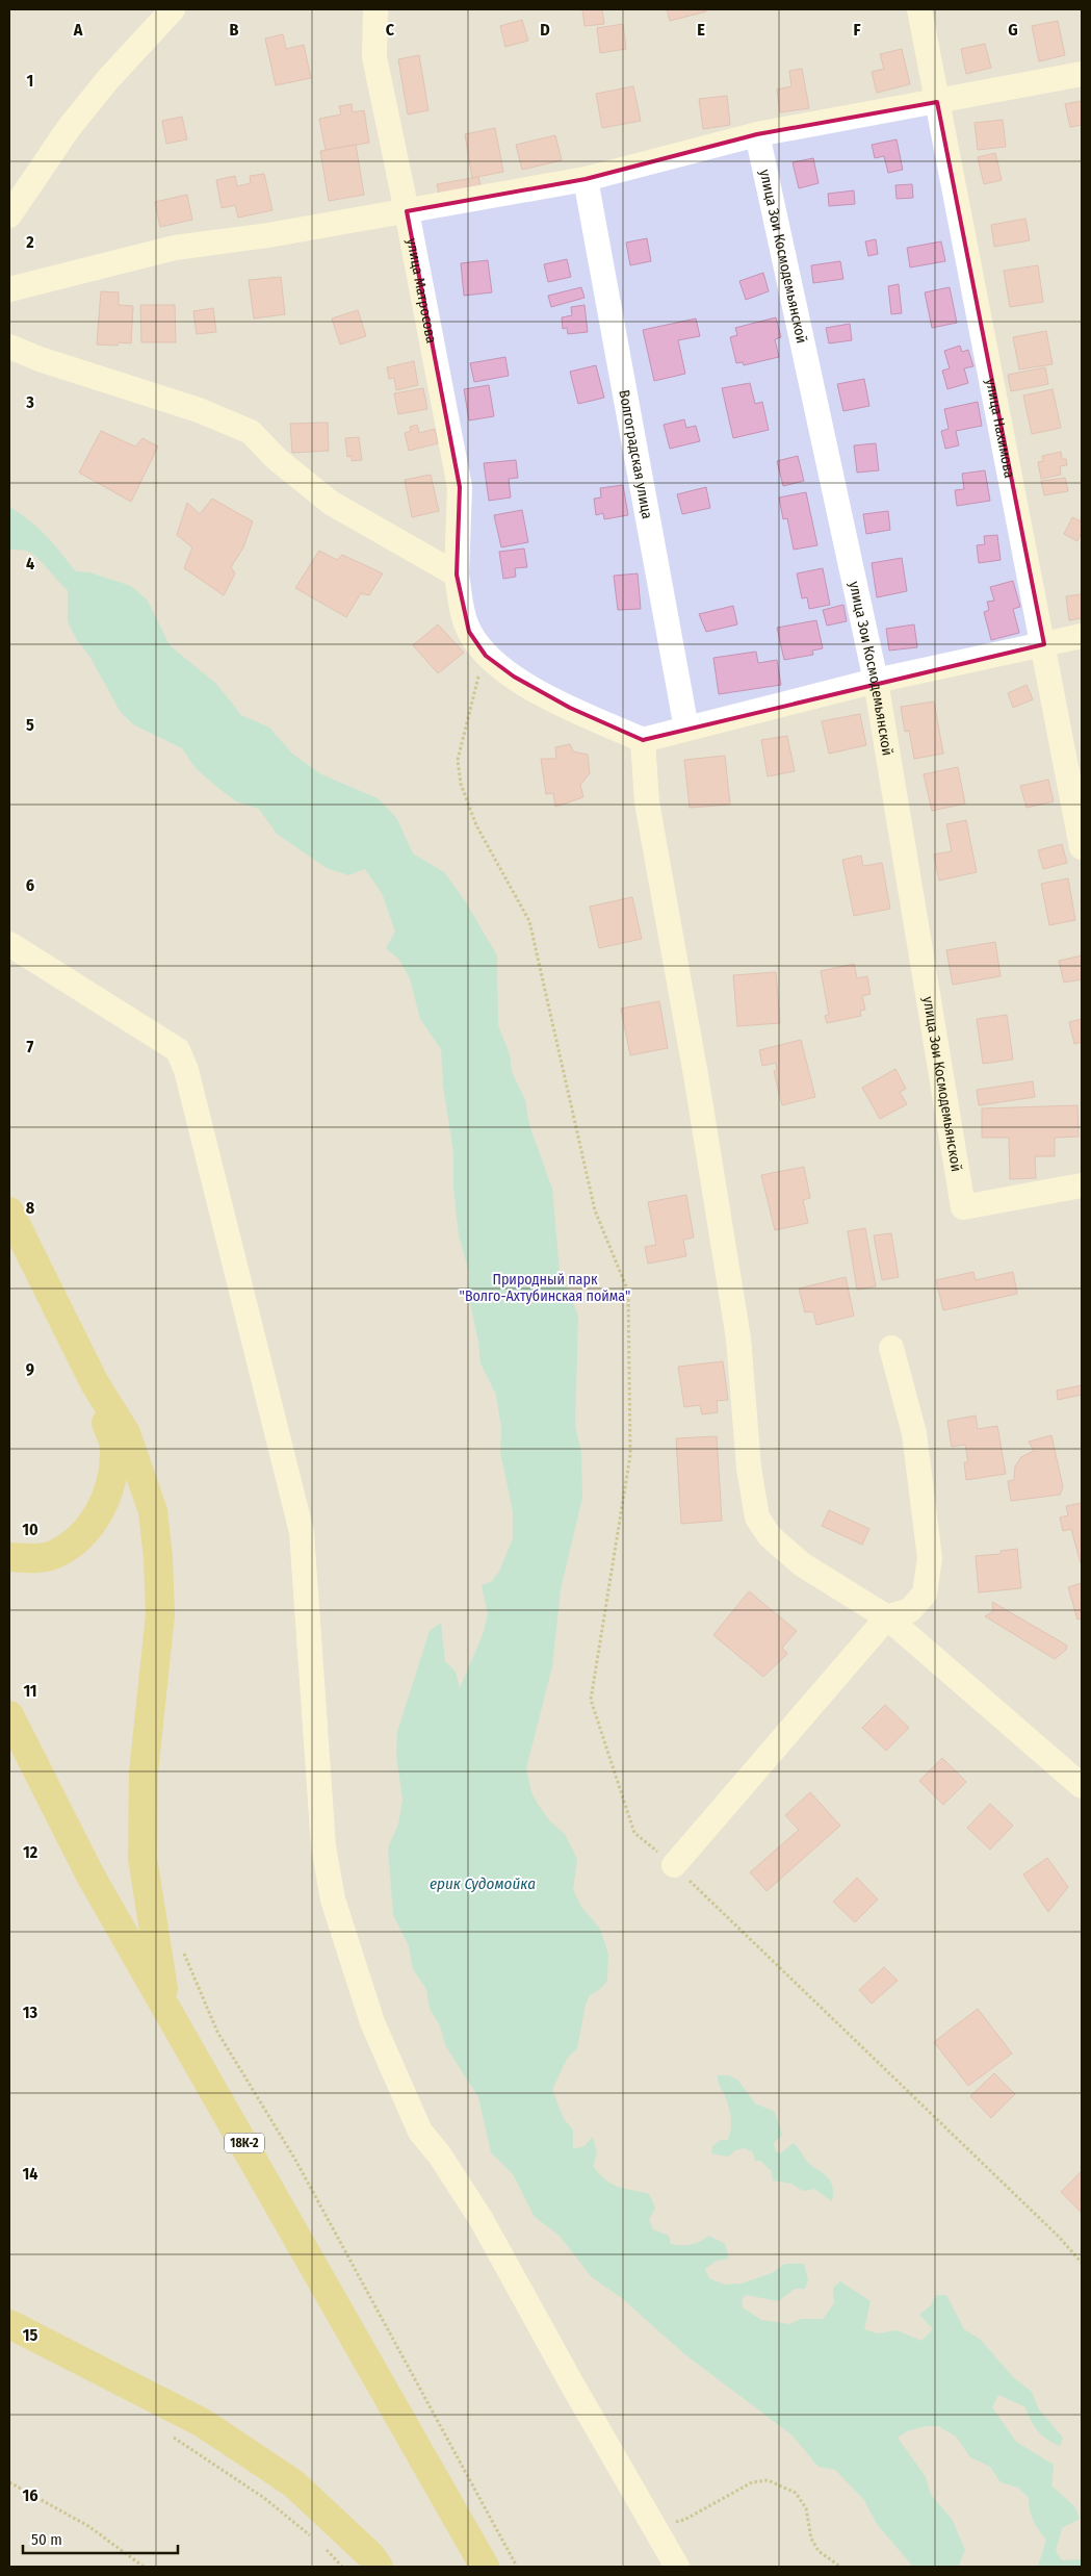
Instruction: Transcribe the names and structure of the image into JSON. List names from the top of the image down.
{
  "streets": {
    "main road": ["18К-2"],
    "street": [
      "улица Зои Космодемьянской",
      "улица Матросова",
      "улица Нахимова",
      "Волгоградская улица"
    ]
  },
  "water": ["ерик Судомойка"],
  "parks": ["Природный парк \"Волго-Ахтубинская пойма\""],
  "scale_bar": "50 m",
  "grid": {
    "columns": [
      "A",
      "B",
      "C",
      "D",
      "E",
      "F",
      "G"
    ],
    "rows": [
      "1",
      "2",
      "3",
      "4",
      "5",
      "6",
      "7",
      "8",
      "9",
      "10",
      "11",
      "12",
      "13",
      "14",
      "15",
      "16"
    ]
  }
}
